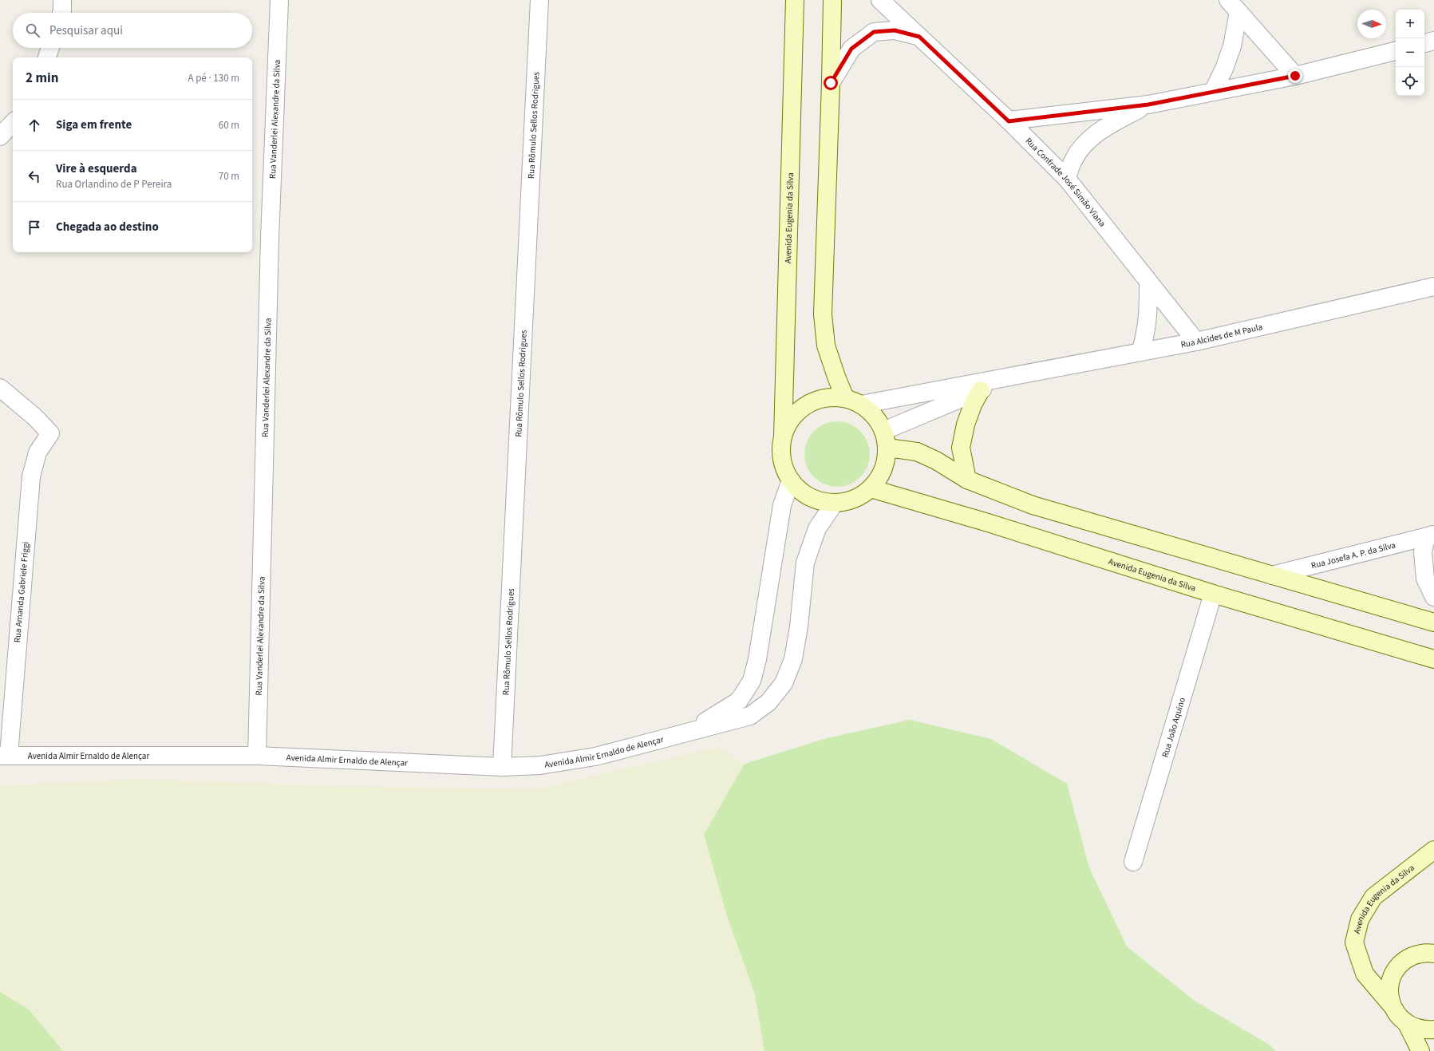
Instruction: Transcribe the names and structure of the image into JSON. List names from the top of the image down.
{
  "streets": {
    "street": [
      "Rua Vanderlei Alexandre da Silva",
      "Rua Rômulo Sellos Rodrigues",
      "Rua Confrade José Simão Viana",
      "Avenida Eugenia da Silva",
      "Rua Alcides de M Paula",
      "Rua Josefa A. P. da Silva",
      "Rua Amanda Gabriele Friggi",
      "Rua João Aquino",
      "Avenida Almir Ernaldo de Alençar"
    ]
  },
  "crossings": [
    ["Rua Vanderlei Alexandre da Silva", "Avenida Almir Ernaldo de Alençar"],
    ["Rua Rômulo Sellos Rodrigues", "Avenida Almir Ernaldo de Alençar"],
    ["Rua Confrade José Simão Viana", "Rua Alcides de M Paula"],
    ["Avenida Eugenia da Silva", "Rua João Aquino"],
    ["Avenida Eugenia da Silva", "Avenida Almir Ernaldo de Alençar"],
    ["Rua Amanda Gabriele Friggi", "Avenida Almir Ernaldo de Alençar"]
  ],
  "north": "right",
  "page": {
    "map_buttons": ["+", "−"],
    "search": "Pesquisar aqui",
    "heading": ["2 min", "A pé · 130 m"],
    "list": [
      ["Siga em frente", "60 m"],
      ["Vire à esquerda", "Rua Orlandino de P Pereira", "70 m"],
      "Chegada ao destino"
    ]
  }
}
